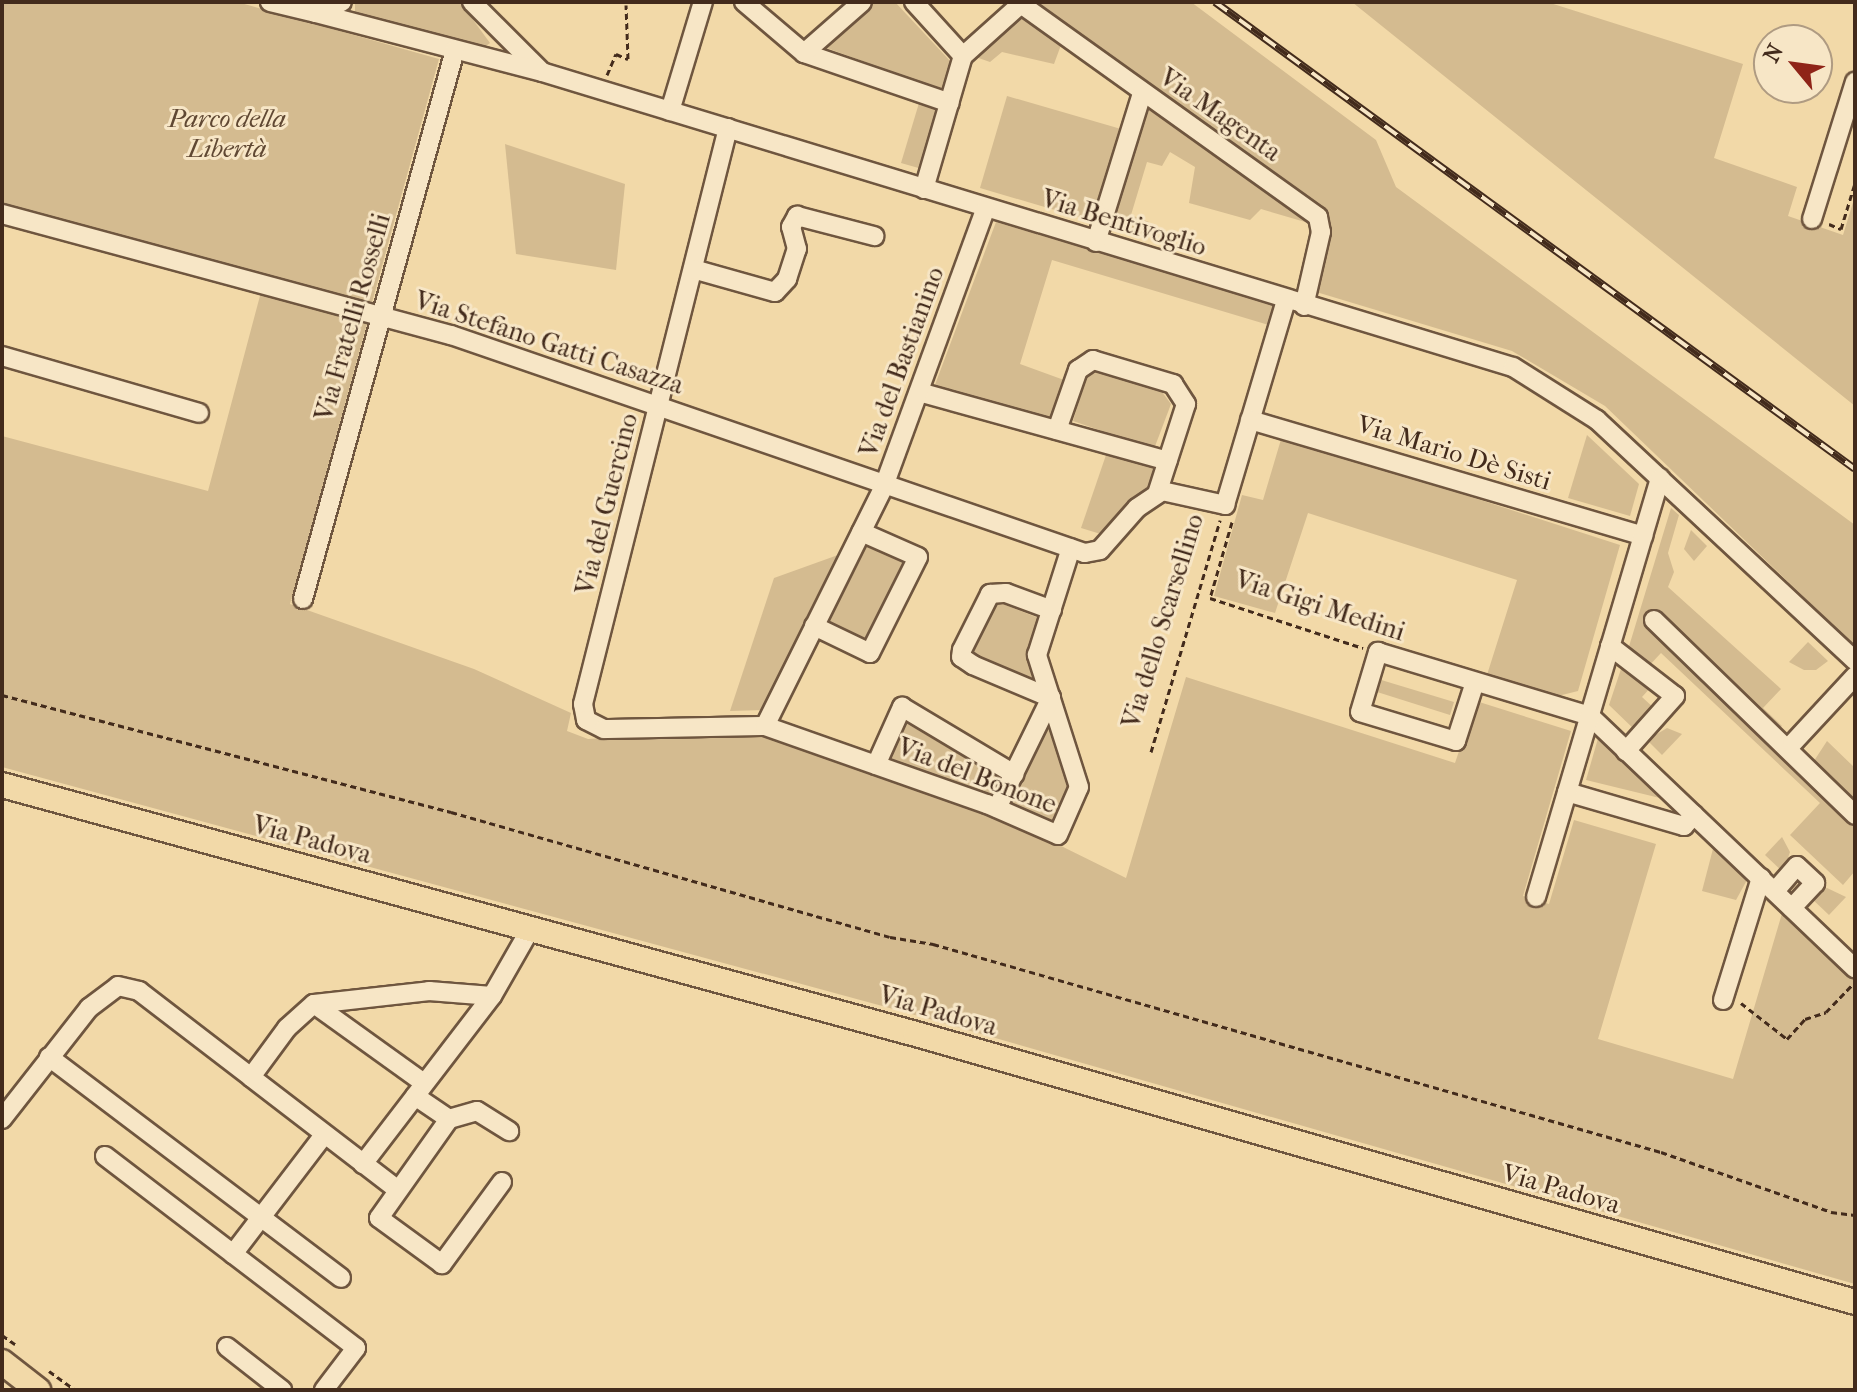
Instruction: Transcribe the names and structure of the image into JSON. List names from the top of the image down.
{
  "streets": {
    "main road": ["Via Padova"],
    "street": [
      "Via Magenta",
      "Via Bentivoglio",
      "Via Fratelli Rosselli",
      "Via Stefano Gatti Casazza",
      "Via del Bastianino",
      "Via Mario Dè Sisti",
      "Via del Guercino",
      "Via Gigi Medini",
      "Via dello Scarsellino",
      "Via del Bonone"
    ]
  },
  "crossings": [
    ["Via Magenta", "Via Bentivoglio"],
    ["Via Magenta", "Via dello Scarsellino"],
    ["Via Bentivoglio", "Via Fratelli Rosselli"],
    ["Via Bentivoglio", "Via del Bastianino"],
    ["Via Bentivoglio", "Via del Guercino"],
    ["Via Bentivoglio", "Via dello Scarsellino"],
    ["Via Fratelli Rosselli", "Via Stefano Gatti Casazza"],
    ["Via Stefano Gatti Casazza", "Via del Bastianino"],
    ["Via Stefano Gatti Casazza", "Via del Guercino"],
    ["Via Stefano Gatti Casazza", "Via dello Scarsellino"],
    ["Via del Bastianino", "Via del Bonone"],
    ["Via Mario Dè Sisti", "Via dello Scarsellino"],
    ["Via del Guercino", "Via del Bonone"],
    ["Via Gigi Medini", "Via dello Scarsellino"]
  ],
  "parks": ["Parco della Libertà"],
  "north": "top left"
}
